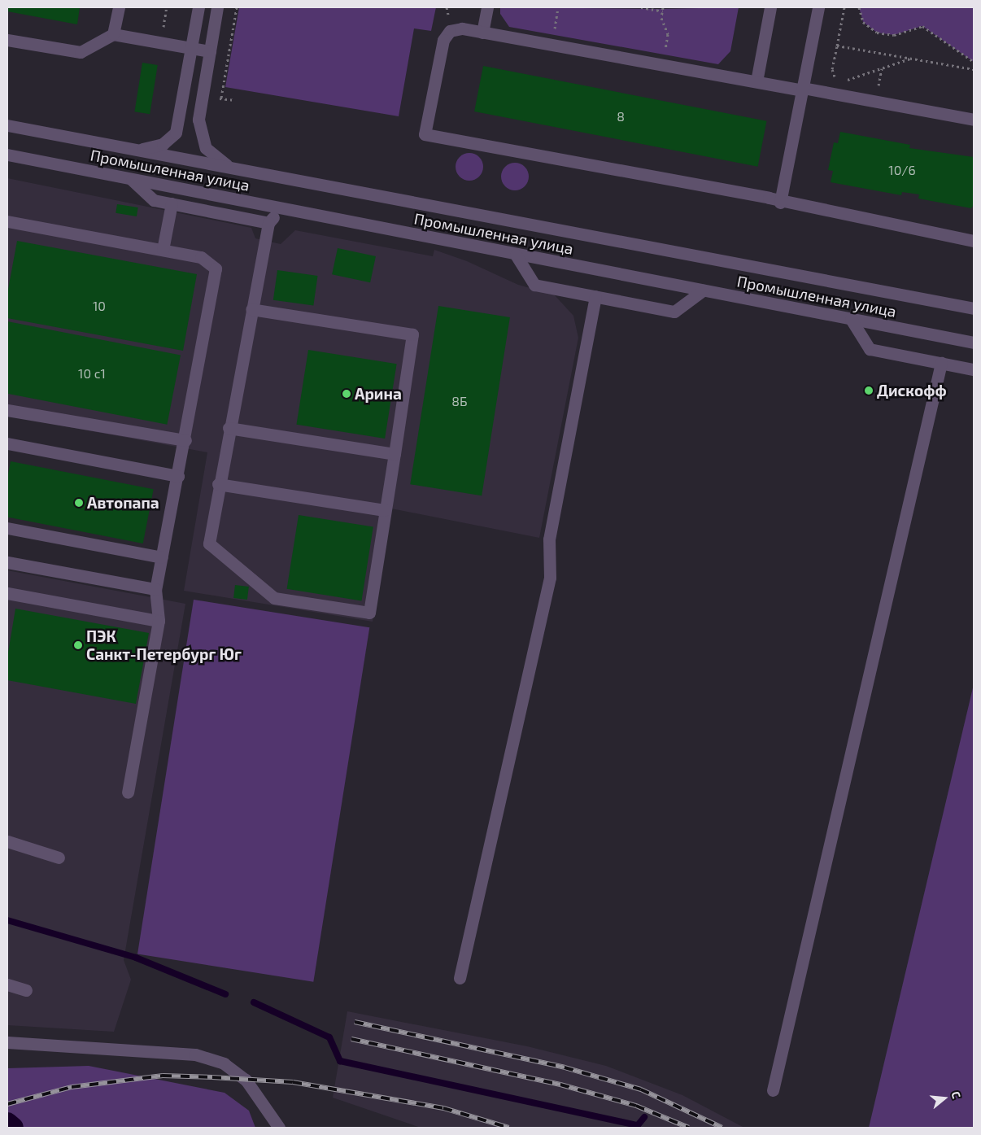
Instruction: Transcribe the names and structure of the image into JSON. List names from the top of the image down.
{
  "streets": {
    "street": ["Промышленная улица"]
  },
  "places": [
    "Дискофф",
    "Арина",
    "Автопапа",
    "ПЭК Санкт-Петербург Юг"
  ],
  "house_numbers": [
    "8",
    "10/6",
    "10",
    "10 с1",
    "8Б"
  ],
  "north": "right"
}
